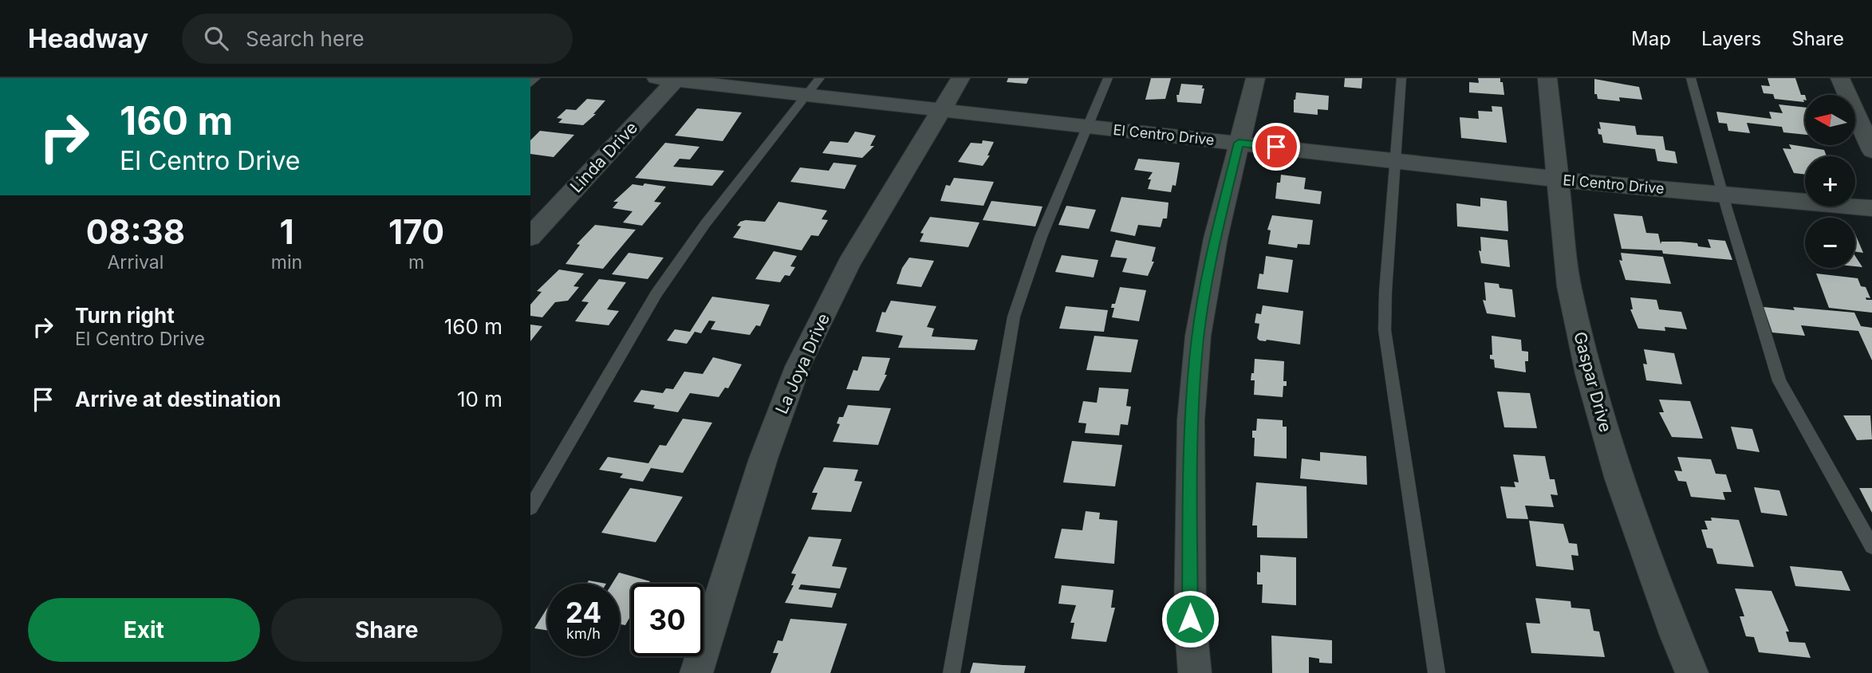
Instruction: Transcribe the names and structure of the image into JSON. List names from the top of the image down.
{
  "streets": {
    "street": [
      "El Centro Drive",
      "Linda Drive",
      "La Joya Drive",
      "Gaspar Drive"
    ]
  },
  "crossings": [
    ["El Centro Drive", "Linda Drive"],
    ["El Centro Drive", "La Joya Drive"],
    ["El Centro Drive", "Gaspar Drive"]
  ],
  "north": "left",
  "page": {
    "header": "Headway",
    "search": "Search here",
    "nav": ["Map", "Layers", "Share"],
    "turn": ["160 m", "El Centro Drive"],
    "map_buttons": ["+", "−"],
    "eta": [
      "08:38",
      "Arrival",
      "1",
      "min",
      "170",
      "m"
    ],
    "list": [
      {
        "name": "Turn right",
        "note": "El Centro Drive",
        "value": "160 m"
      },
      {
        "name": "Arrive at destination",
        "value": "10 m"
      }
    ],
    "speed": "24 km/h",
    "limit": "30",
    "buttons": ["Exit", "Share"]
  }
}
